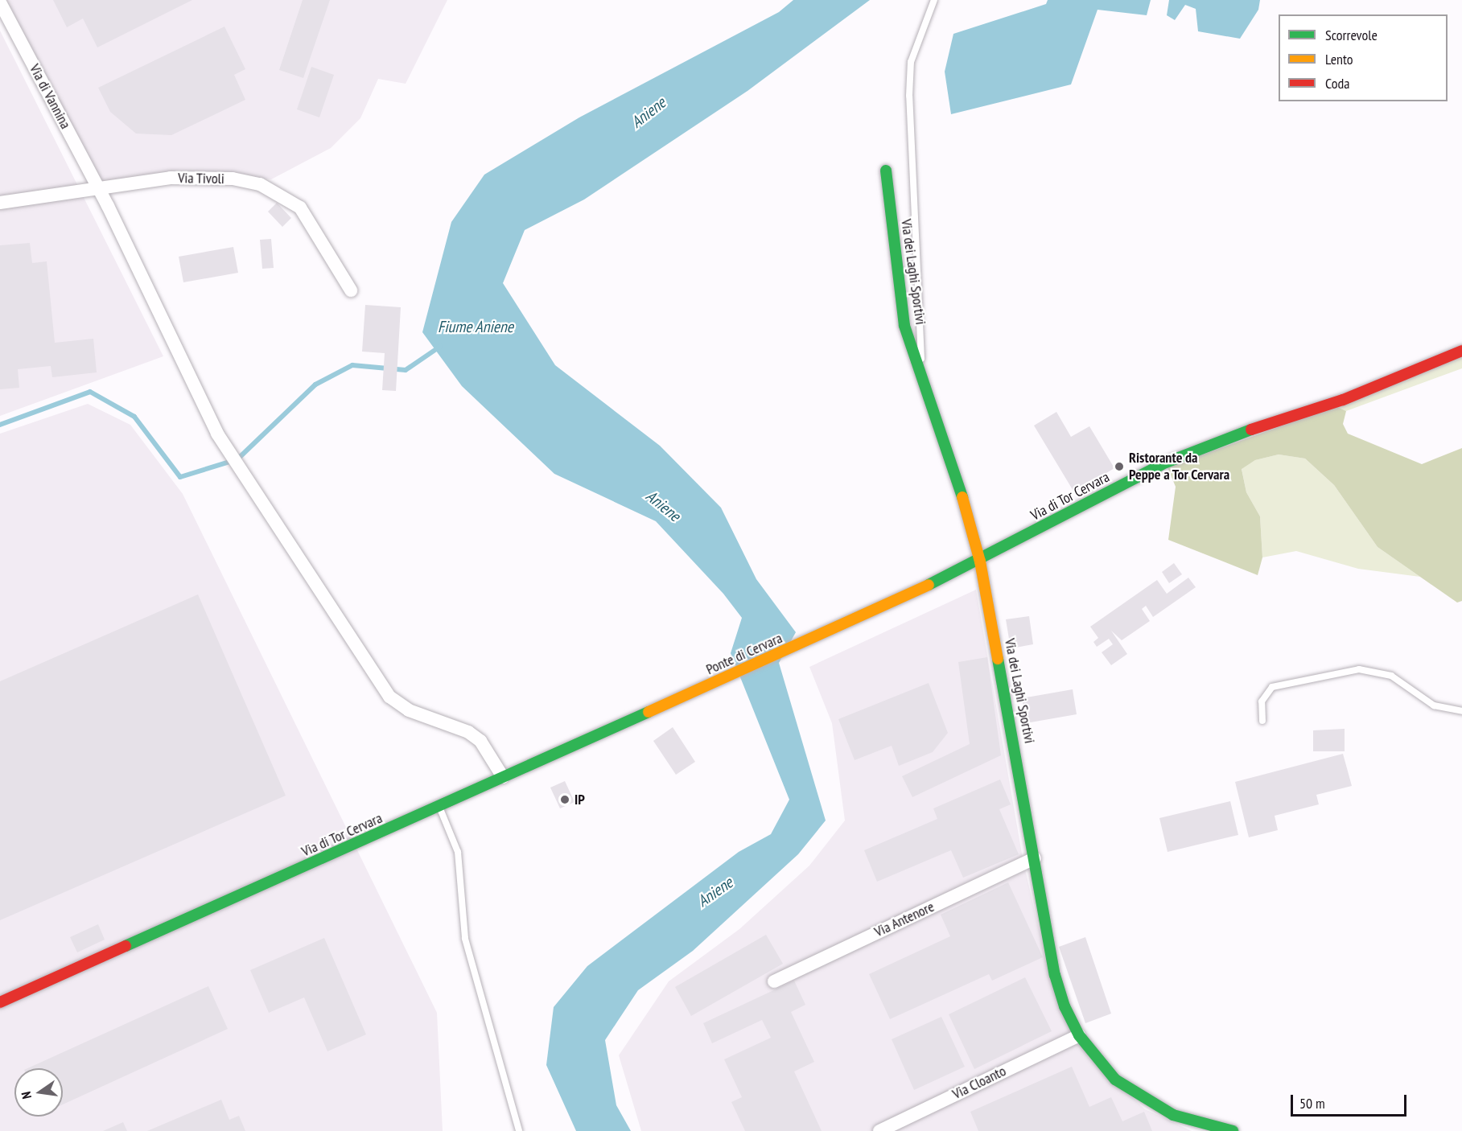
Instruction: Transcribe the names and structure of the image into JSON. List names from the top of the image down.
{
  "streets": {
    "street": [
      "Via di Vannina",
      "Via Tivoli",
      "Via dei Laghi Sportivi",
      "Via di Tor Cervara",
      "Ponte di Cervara",
      "Via Antenore",
      "Via Cloanto"
    ]
  },
  "crossings": [
    ["Via di Vannina", "Via Tivoli"],
    ["Via di Vannina", "Via di Tor Cervara"],
    ["Via dei Laghi Sportivi", "Via di Tor Cervara"],
    ["Via dei Laghi Sportivi", "Via Antenore"],
    ["Via dei Laghi Sportivi", "Via Cloanto"],
    ["Via di Tor Cervara", "Ponte di Cervara"]
  ],
  "water": ["Aniene", "Fiume Aniene"],
  "places": ["Ristorante da Peppe a Tor Cervara", "IP"],
  "legend": ["Scorrevole", "Lento", "Coda"],
  "scale_bar": "50 m",
  "north": "left"
}
